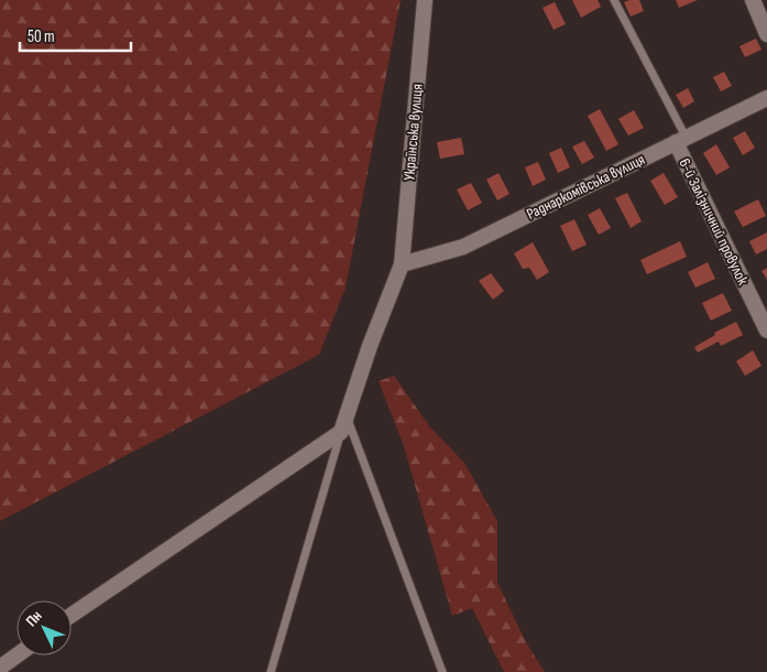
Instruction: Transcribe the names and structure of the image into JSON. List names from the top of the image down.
{
  "streets": {
    "street": ["Українська вулиця", "Раднаркомівська вулиця", "6-й Залізничний провулок"]
  },
  "crossings": [
    ["Українська вулиця", "Раднаркомівська вулиця"],
    ["Раднаркомівська вулиця", "6-й Залізничний провулок"]
  ],
  "scale_bar": "50 m",
  "north": "top left"
}
